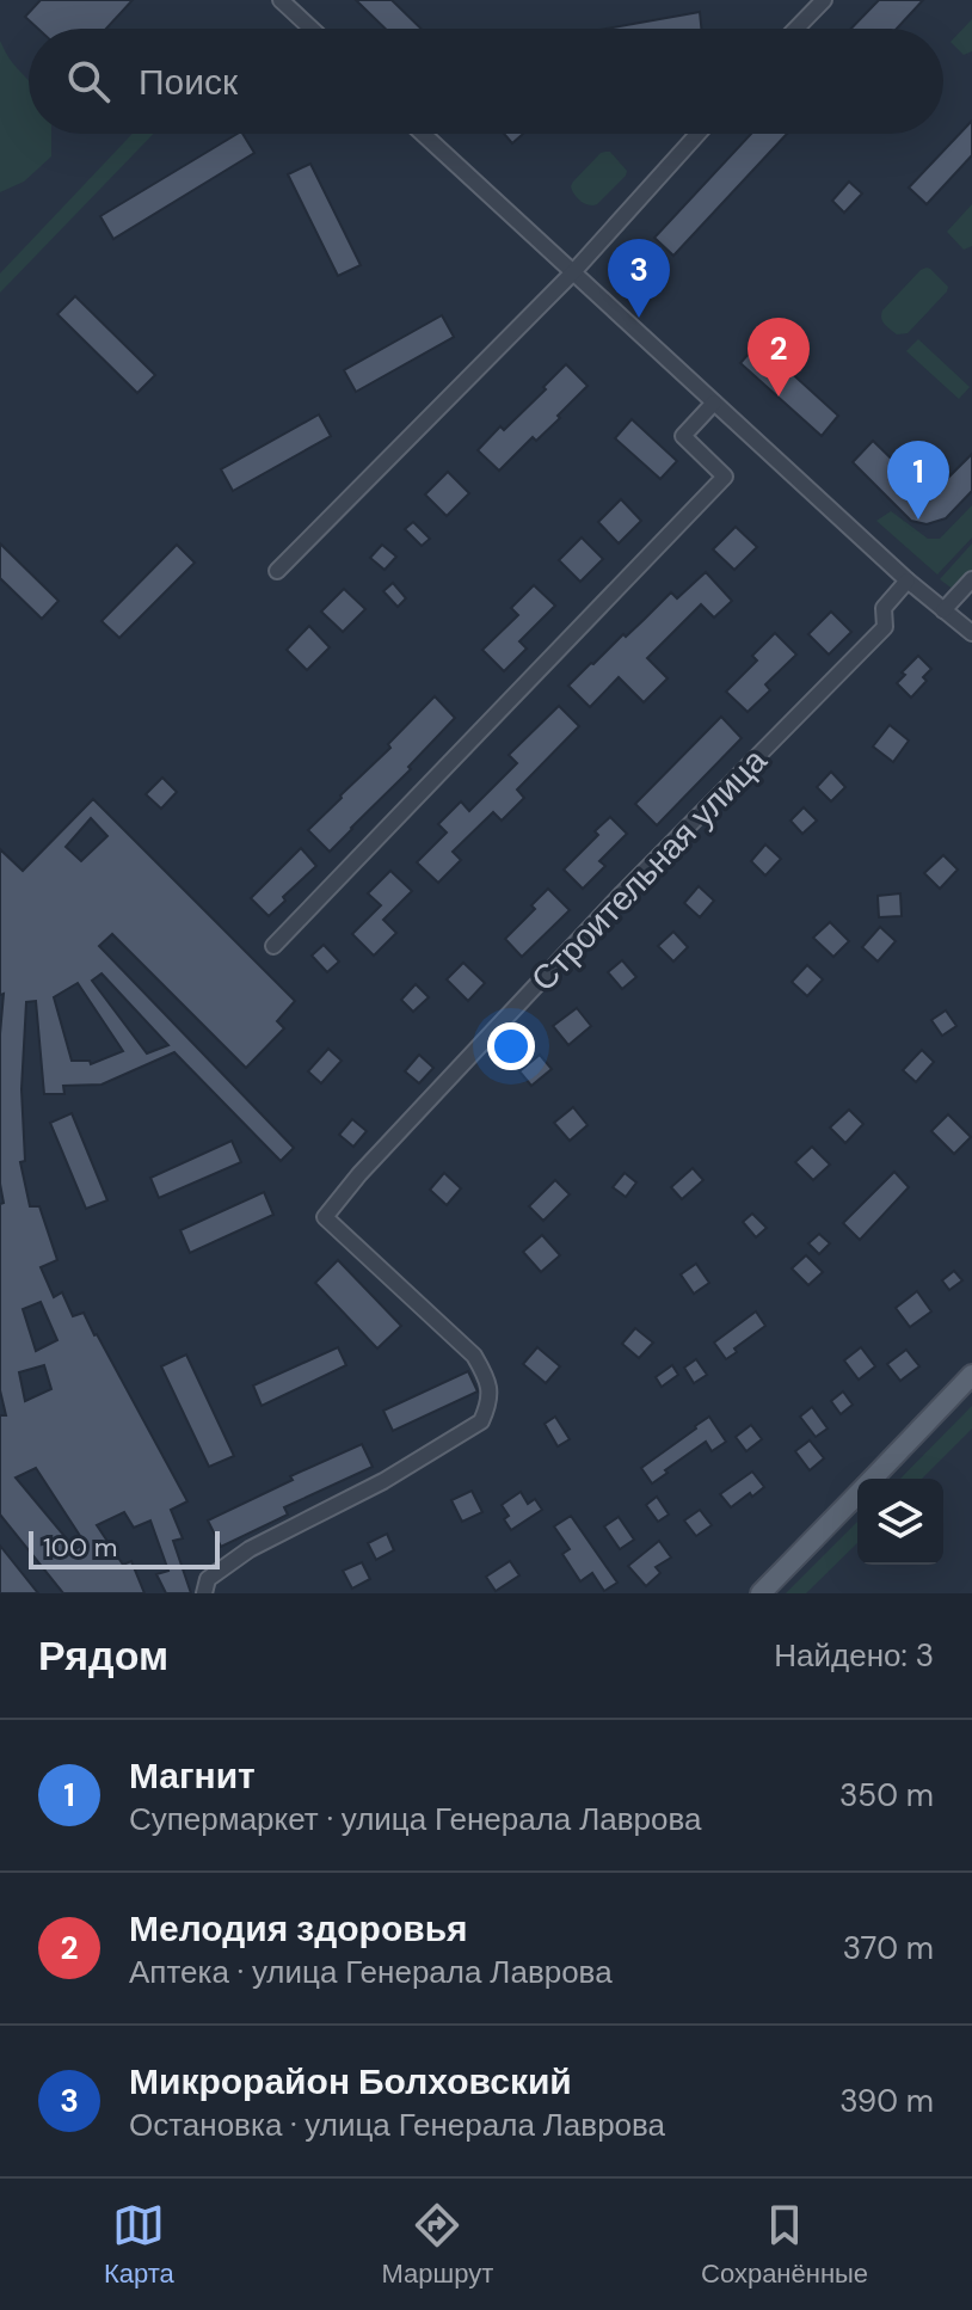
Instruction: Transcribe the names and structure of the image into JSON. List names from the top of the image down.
{
  "streets": {
    "street": ["Строительная улица"]
  },
  "scale_bar": "100 m",
  "page": {
    "search": "Поиск",
    "pins": ["3", "2", "1"],
    "scale": "100 m",
    "heading": ["Рядом", "Найдено: 3"],
    "list": [
      {
        "mark": "1",
        "name": "Магнит",
        "note": "Супермаркет · улица Генерала Лаврова",
        "value": "350 m"
      },
      {
        "mark": "2",
        "name": "Мелодия здоровья",
        "note": "Аптека · улица Генерала Лаврова",
        "value": "370 m"
      },
      {
        "mark": "3",
        "name": "Микрорайон Болховский",
        "note": "Остановка · улица Генерала Лаврова",
        "value": "390 m"
      }
    ],
    "nav": ["Карта", "Маршрут", "Сохранённые"]
  }
}
